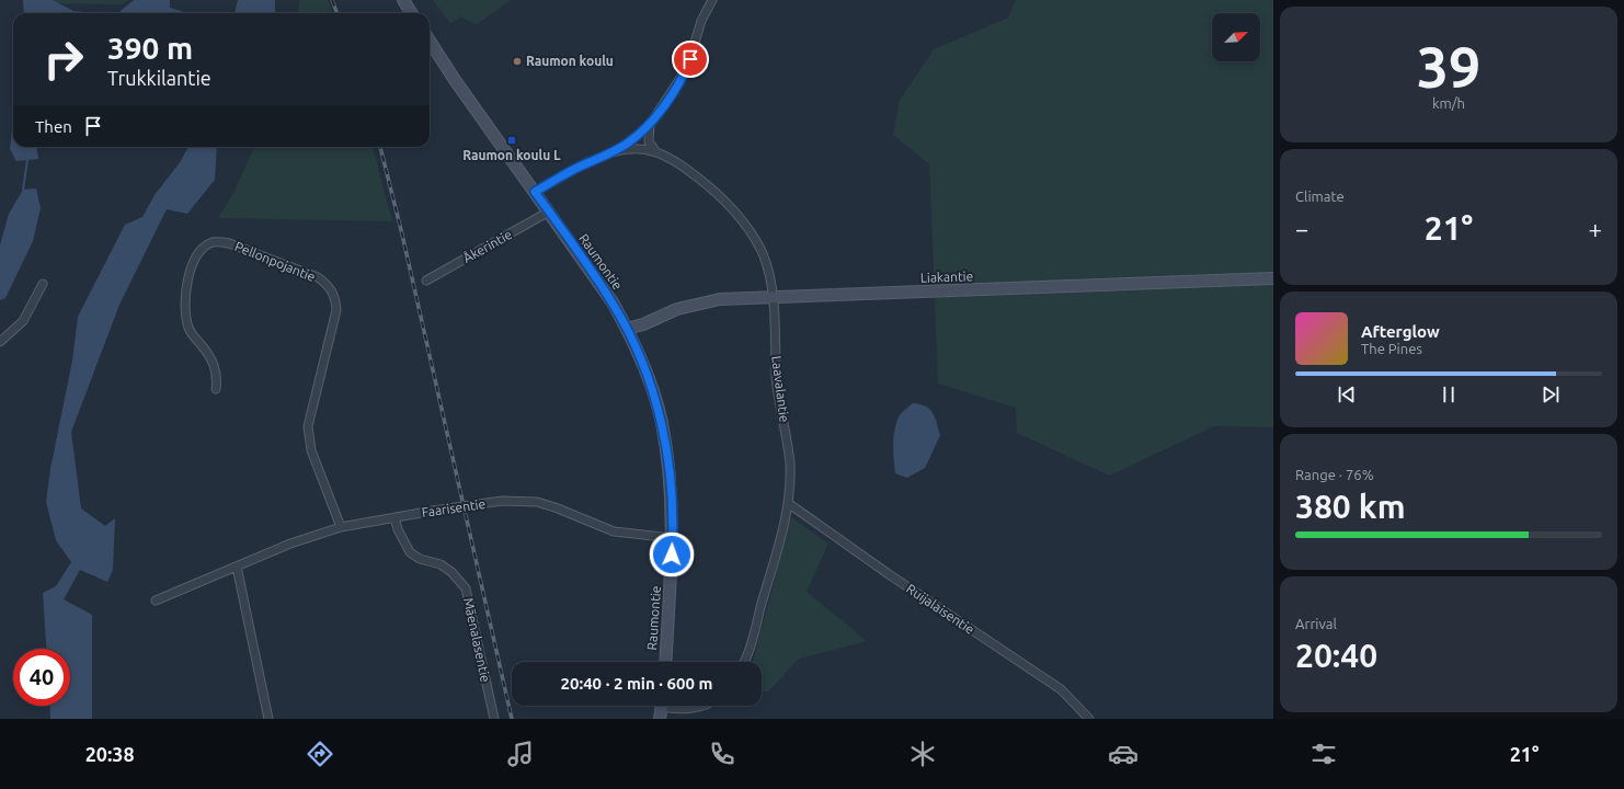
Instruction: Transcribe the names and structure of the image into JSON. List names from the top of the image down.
{
  "streets": {
    "street": [
      "Åkerintie",
      "Pellonpojantie",
      "Raumontie",
      "Liakantie",
      "Laavalantie",
      "Faarisentie",
      "Ruijalaisentie",
      "Mäenalasentie"
    ]
  },
  "crossings": [
    ["Åkerintie", "Raumontie"],
    ["Pellonpojantie", "Faarisentie"],
    ["Raumontie", "Liakantie"],
    ["Raumontie", "Faarisentie"],
    ["Liakantie", "Laavalantie"],
    ["Laavalantie", "Ruijalaisentie"],
    ["Faarisentie", "Mäenalasentie"]
  ],
  "places": {
    "other": ["Raumon koulu"],
    "transit": ["Raumon koulu L"]
  },
  "north": "top right",
  "page": {
    "tile": [
      ["39", "km/h"],
      "Climate",
      ["Range · 76%", "380 km"],
      ["Arrival", "20:40"]
    ],
    "turn": ["390 m", "Trukkilantie"],
    "then": "Then",
    "heat": ["−", "21°", "+"],
    "song": ["Afterglow", "The Pines"],
    "limit": "40",
    "trip": "20:40 · 2 min · 600 m",
    "tabs": ["20:38", "21°"]
  }
}
